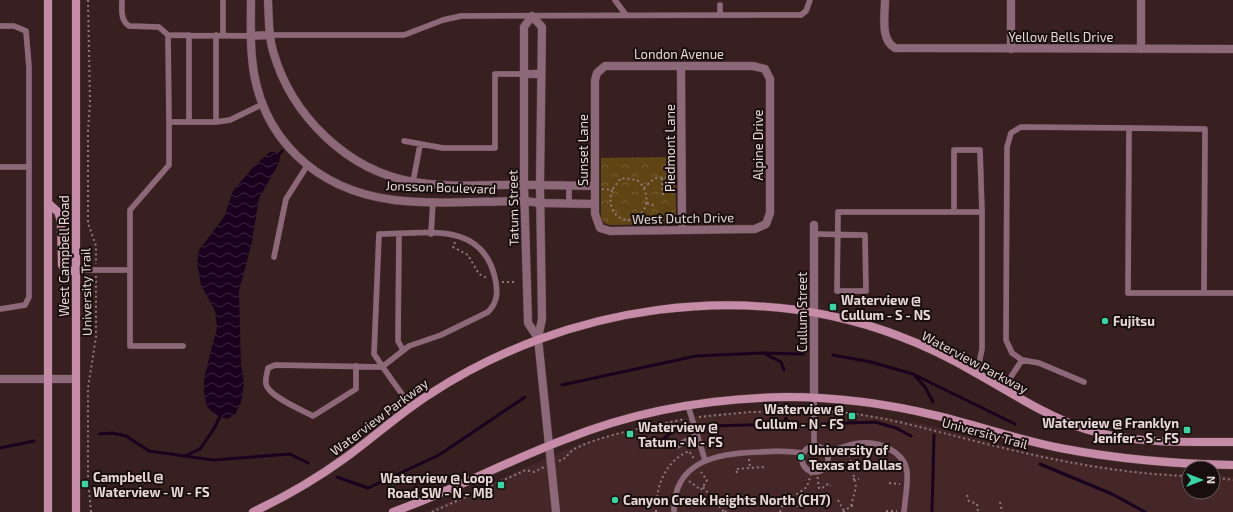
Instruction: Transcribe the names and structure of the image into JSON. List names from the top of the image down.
{
  "streets": {
    "main road": ["West Campbell Road", "Waterview Parkway"],
    "street": [
      "Yellow Bells Drive",
      "London Avenue",
      "Alpine Drive",
      "Piedmont Lane",
      "Sunset Lane",
      "Jonsson Boulevard",
      "Tatum Street",
      "West Dutch Drive",
      "Cullum Street"
    ],
    "path": ["University Trail"]
  },
  "crossings": [
    ["London Avenue", "Alpine Drive"],
    ["London Avenue", "Piedmont Lane"],
    ["London Avenue", "Sunset Lane"],
    ["Alpine Drive", "West Dutch Drive"],
    ["Piedmont Lane", "West Dutch Drive"],
    ["Sunset Lane", "Jonsson Boulevard"],
    ["Sunset Lane", "West Dutch Drive"],
    ["Jonsson Boulevard", "Tatum Street"],
    ["Tatum Street", "Waterview Parkway"],
    ["Cullum Street", "Waterview Parkway"]
  ],
  "places": {
    "transit": [
      "Waterview @ Cullum - S - NS",
      "Waterview @ Cullum - N - FS",
      "Waterview @ Franklyn Jenifer - S - FS",
      "Waterview @ Tatum - N - FS",
      "Campbell @ Waterview - W - FS",
      "Waterview @ Loop Road SW - N - MB"
    ],
    "other": ["Fujitsu", "University of Texas at Dallas", "Canyon Creek Heights North (CH7)"]
  },
  "north": "right"
}
